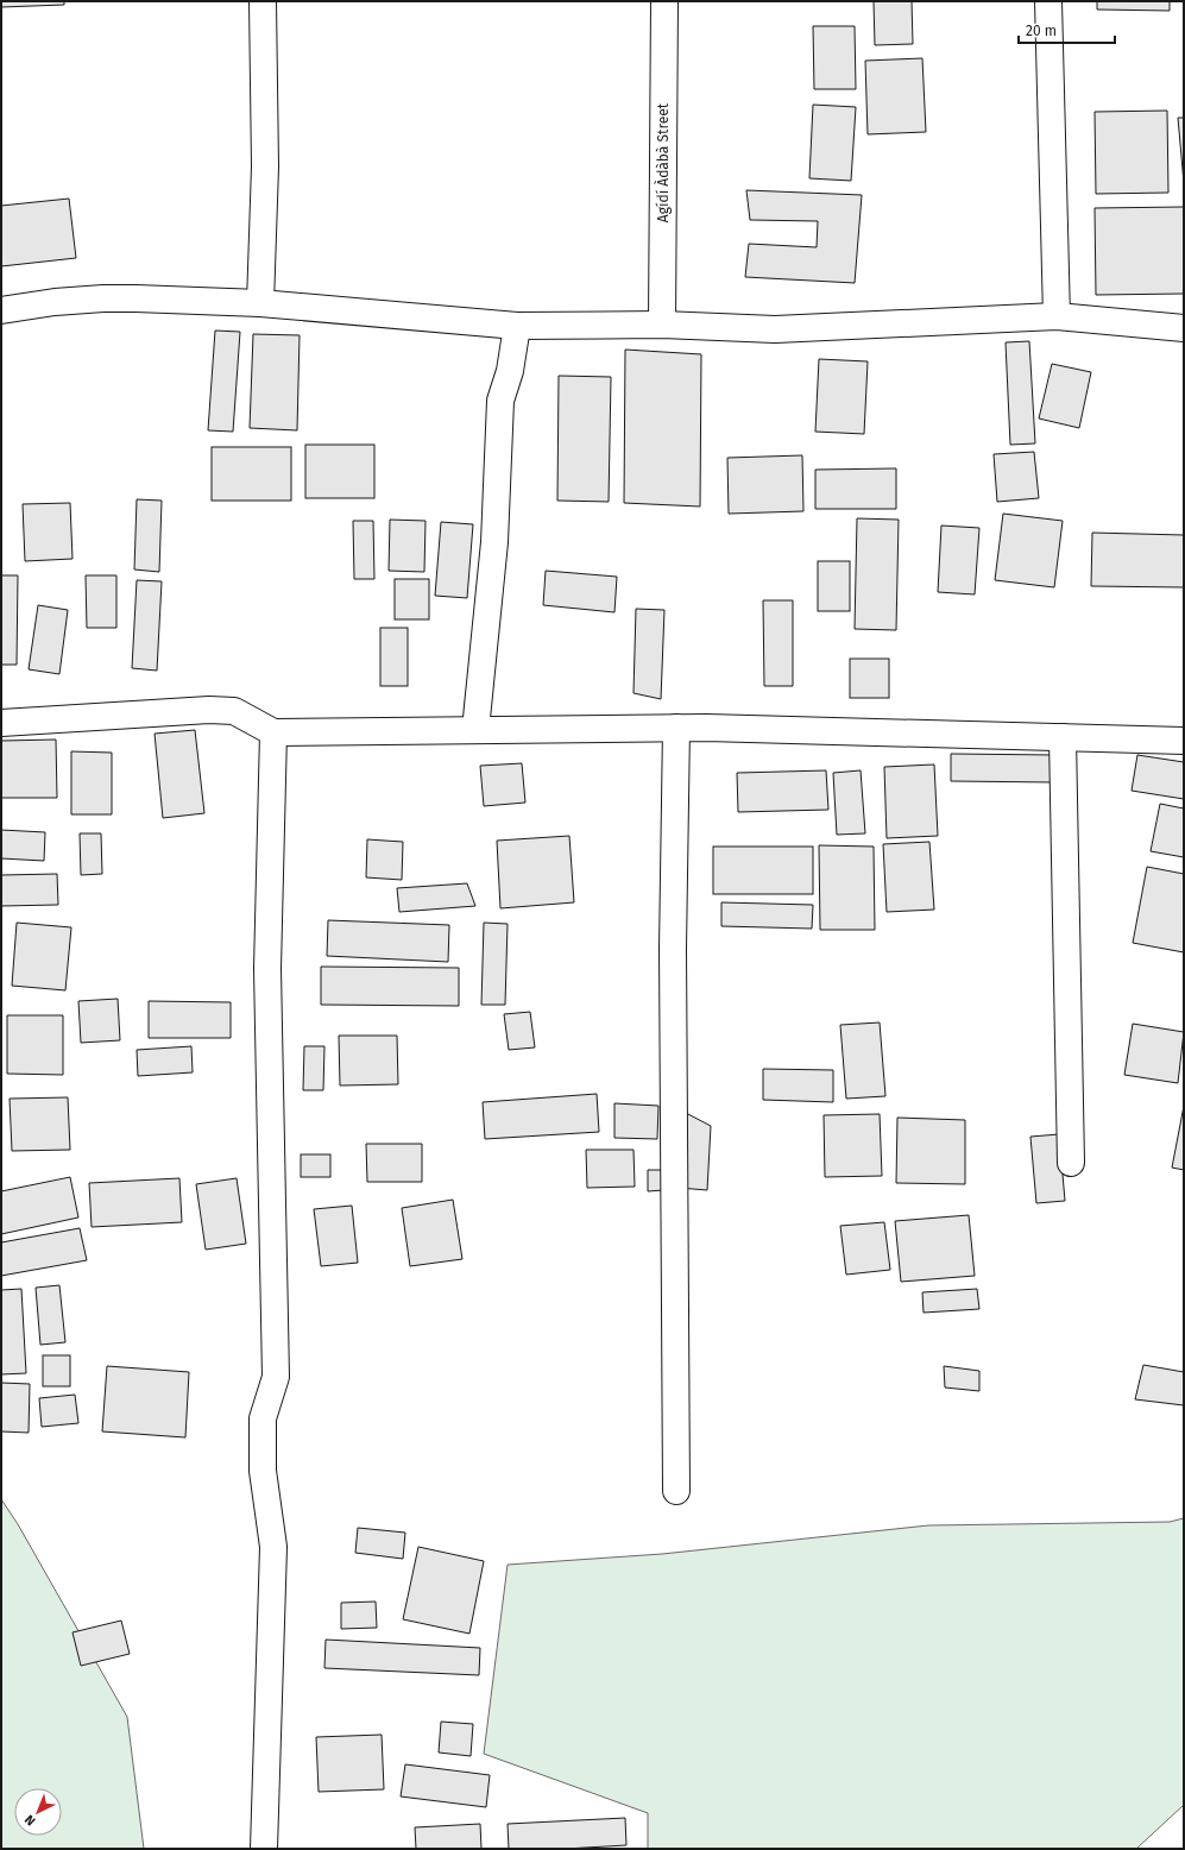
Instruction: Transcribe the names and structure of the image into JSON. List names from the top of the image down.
{
  "streets": {
    "street": ["Agídí Àdàbà Street"]
  },
  "scale_bar": "20 m",
  "north": "bottom left"
}
